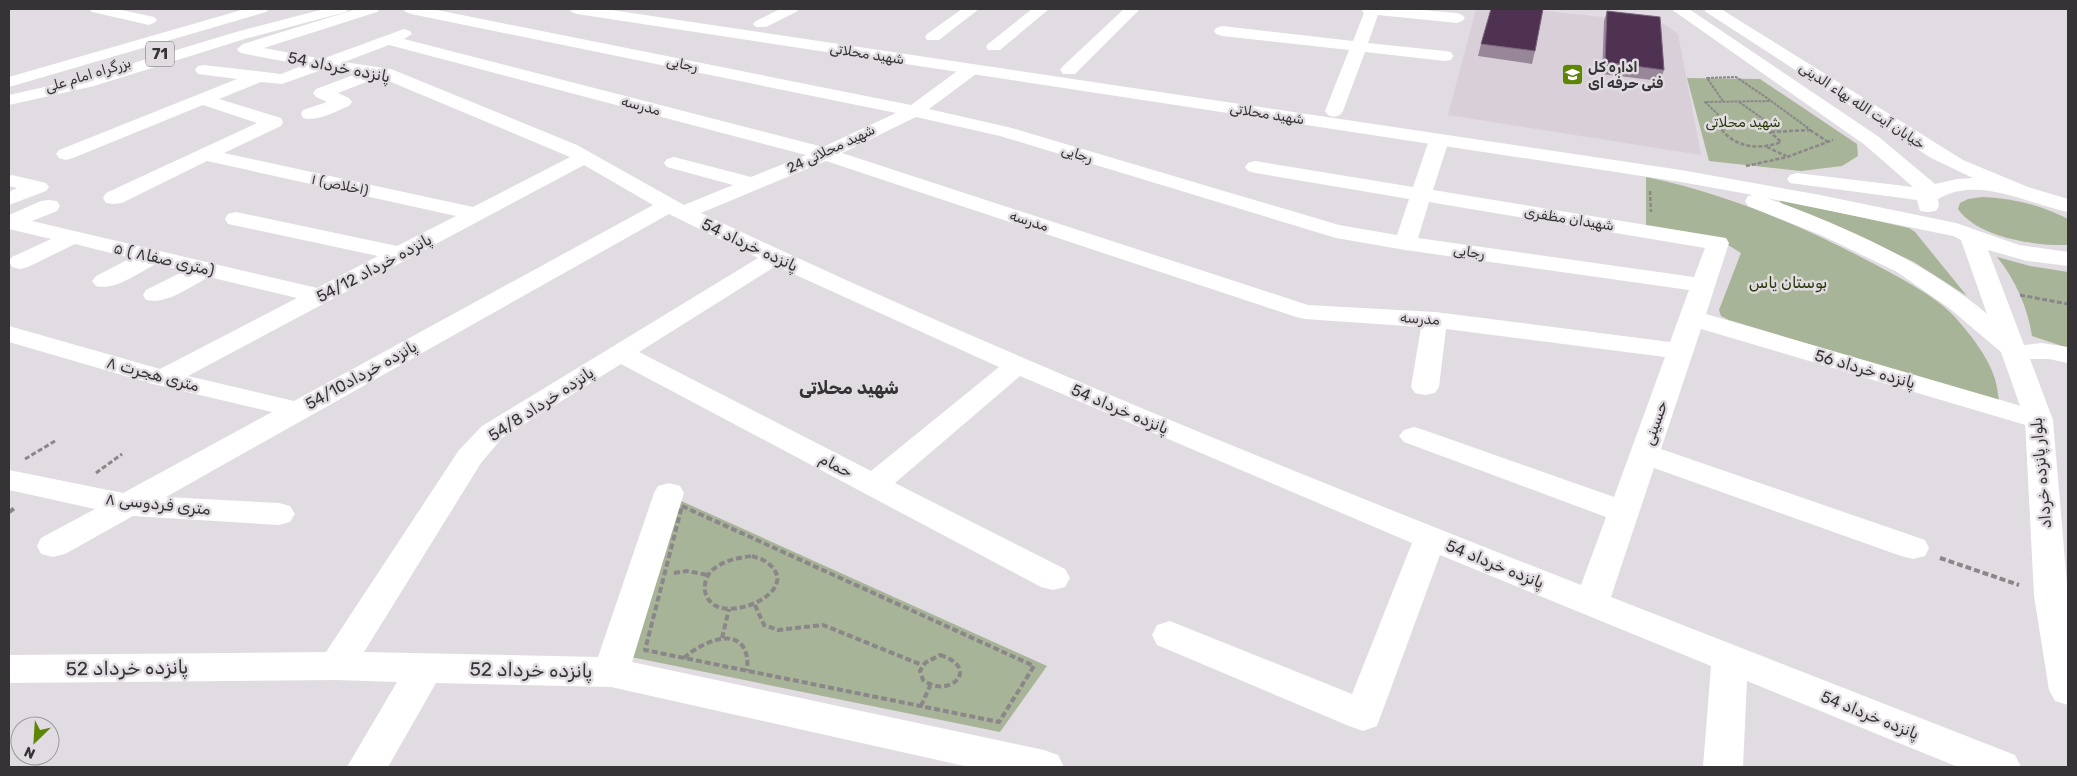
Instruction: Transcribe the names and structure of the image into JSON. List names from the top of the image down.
{
  "streets": {
    "main road": [
      "71",
      "شهید محلاتی",
      "رجایی",
      "پانزده خرداد 54",
      "بزرگراه امام علی",
      "مدرسه",
      "خیابان آیت الله بهاء الدینی",
      "شهید محلاتی 24",
      "۱ (اخلاص)",
      "شهیدان مظفری",
      "۵ ( ۸متری صفا)",
      "پانزده خرداد 54/12",
      "پانزده خرداد 56",
      "۸ متری هجرت",
      "پانزده خرداد54/10",
      "پانزده خرداد 54/8",
      "حسینی",
      "حمام",
      "بلوار پانزده خرداد",
      "۸ متری فردوسی",
      "پانزده خرداد 52"
    ]
  },
  "crossings": [
    ["شهید محلاتی", "خیابان آیت الله بهاء الدینی"],
    ["شهید محلاتی", "شهید محلاتی 24"],
    ["شهید محلاتی", "بلوار پانزده خرداد"],
    ["رجایی", "شهید محلاتی 24"],
    ["رجایی", "حسینی"],
    ["پانزده خرداد 54", "شهید محلاتی 24"],
    ["پانزده خرداد 54", "پانزده خرداد 54/12"],
    ["پانزده خرداد 54", "پانزده خرداد54/10"],
    ["پانزده خرداد 54", "پانزده خرداد 54/8"],
    ["پانزده خرداد 54", "حسینی"],
    ["مدرسه", "شهید محلاتی 24"],
    ["مدرسه", "حسینی"],
    ["شهید محلاتی 24", "پانزده خرداد54/10"],
    ["۱ (اخلاص)", "پانزده خرداد 54/12"],
    ["شهیدان مظفری", "حسینی"],
    ["۵ ( ۸متری صفا)", "پانزده خرداد 54/12"],
    ["پانزده خرداد 54/12", "۸ متری هجرت"],
    ["پانزده خرداد 56", "حسینی"],
    ["پانزده خرداد 56", "بلوار پانزده خرداد"],
    ["۸ متری هجرت", "پانزده خرداد54/10"],
    ["پانزده خرداد54/10", "۸ متری فردوسی"],
    ["پانزده خرداد 54/8", "حمام"],
    ["پانزده خرداد 54/8", "پانزده خرداد 52"]
  ],
  "districts": ["شهید محلاتی"],
  "parks": ["شهید محلاتی", "بوستان یاس"],
  "places": {
    "school or university": ["اداره کل فنی حرفه ای"]
  },
  "north": "bottom left"
}
